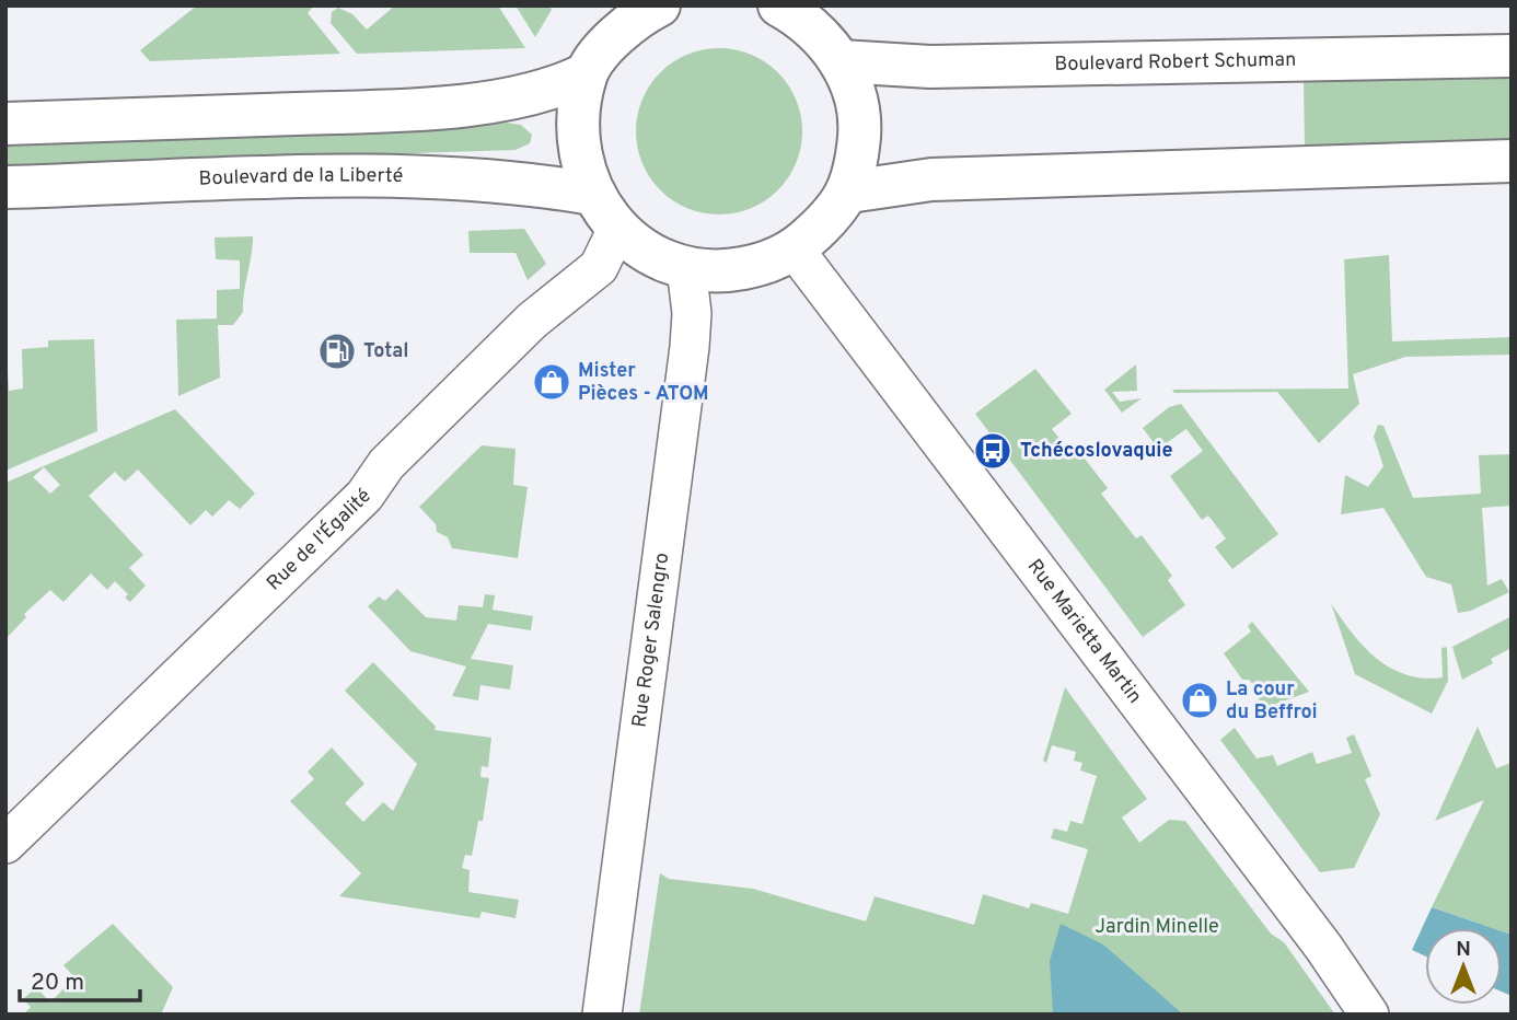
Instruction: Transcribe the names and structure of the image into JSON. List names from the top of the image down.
{
  "streets": {
    "main road": ["Boulevard Robert Schuman", "Boulevard de la Liberté"],
    "street": ["Rue de l'Égalité", "Rue Marietta Martin", "Rue Roger Salengro"]
  },
  "parks": ["Jardin Minelle"],
  "places": {
    "fuel station": ["Total"],
    "shop": ["Mister Pièces - ATOM", "La cour du Beffroi"],
    "bus stop": ["Tchécoslovaquie"]
  },
  "scale_bar": "20 m",
  "north": "top"
}
